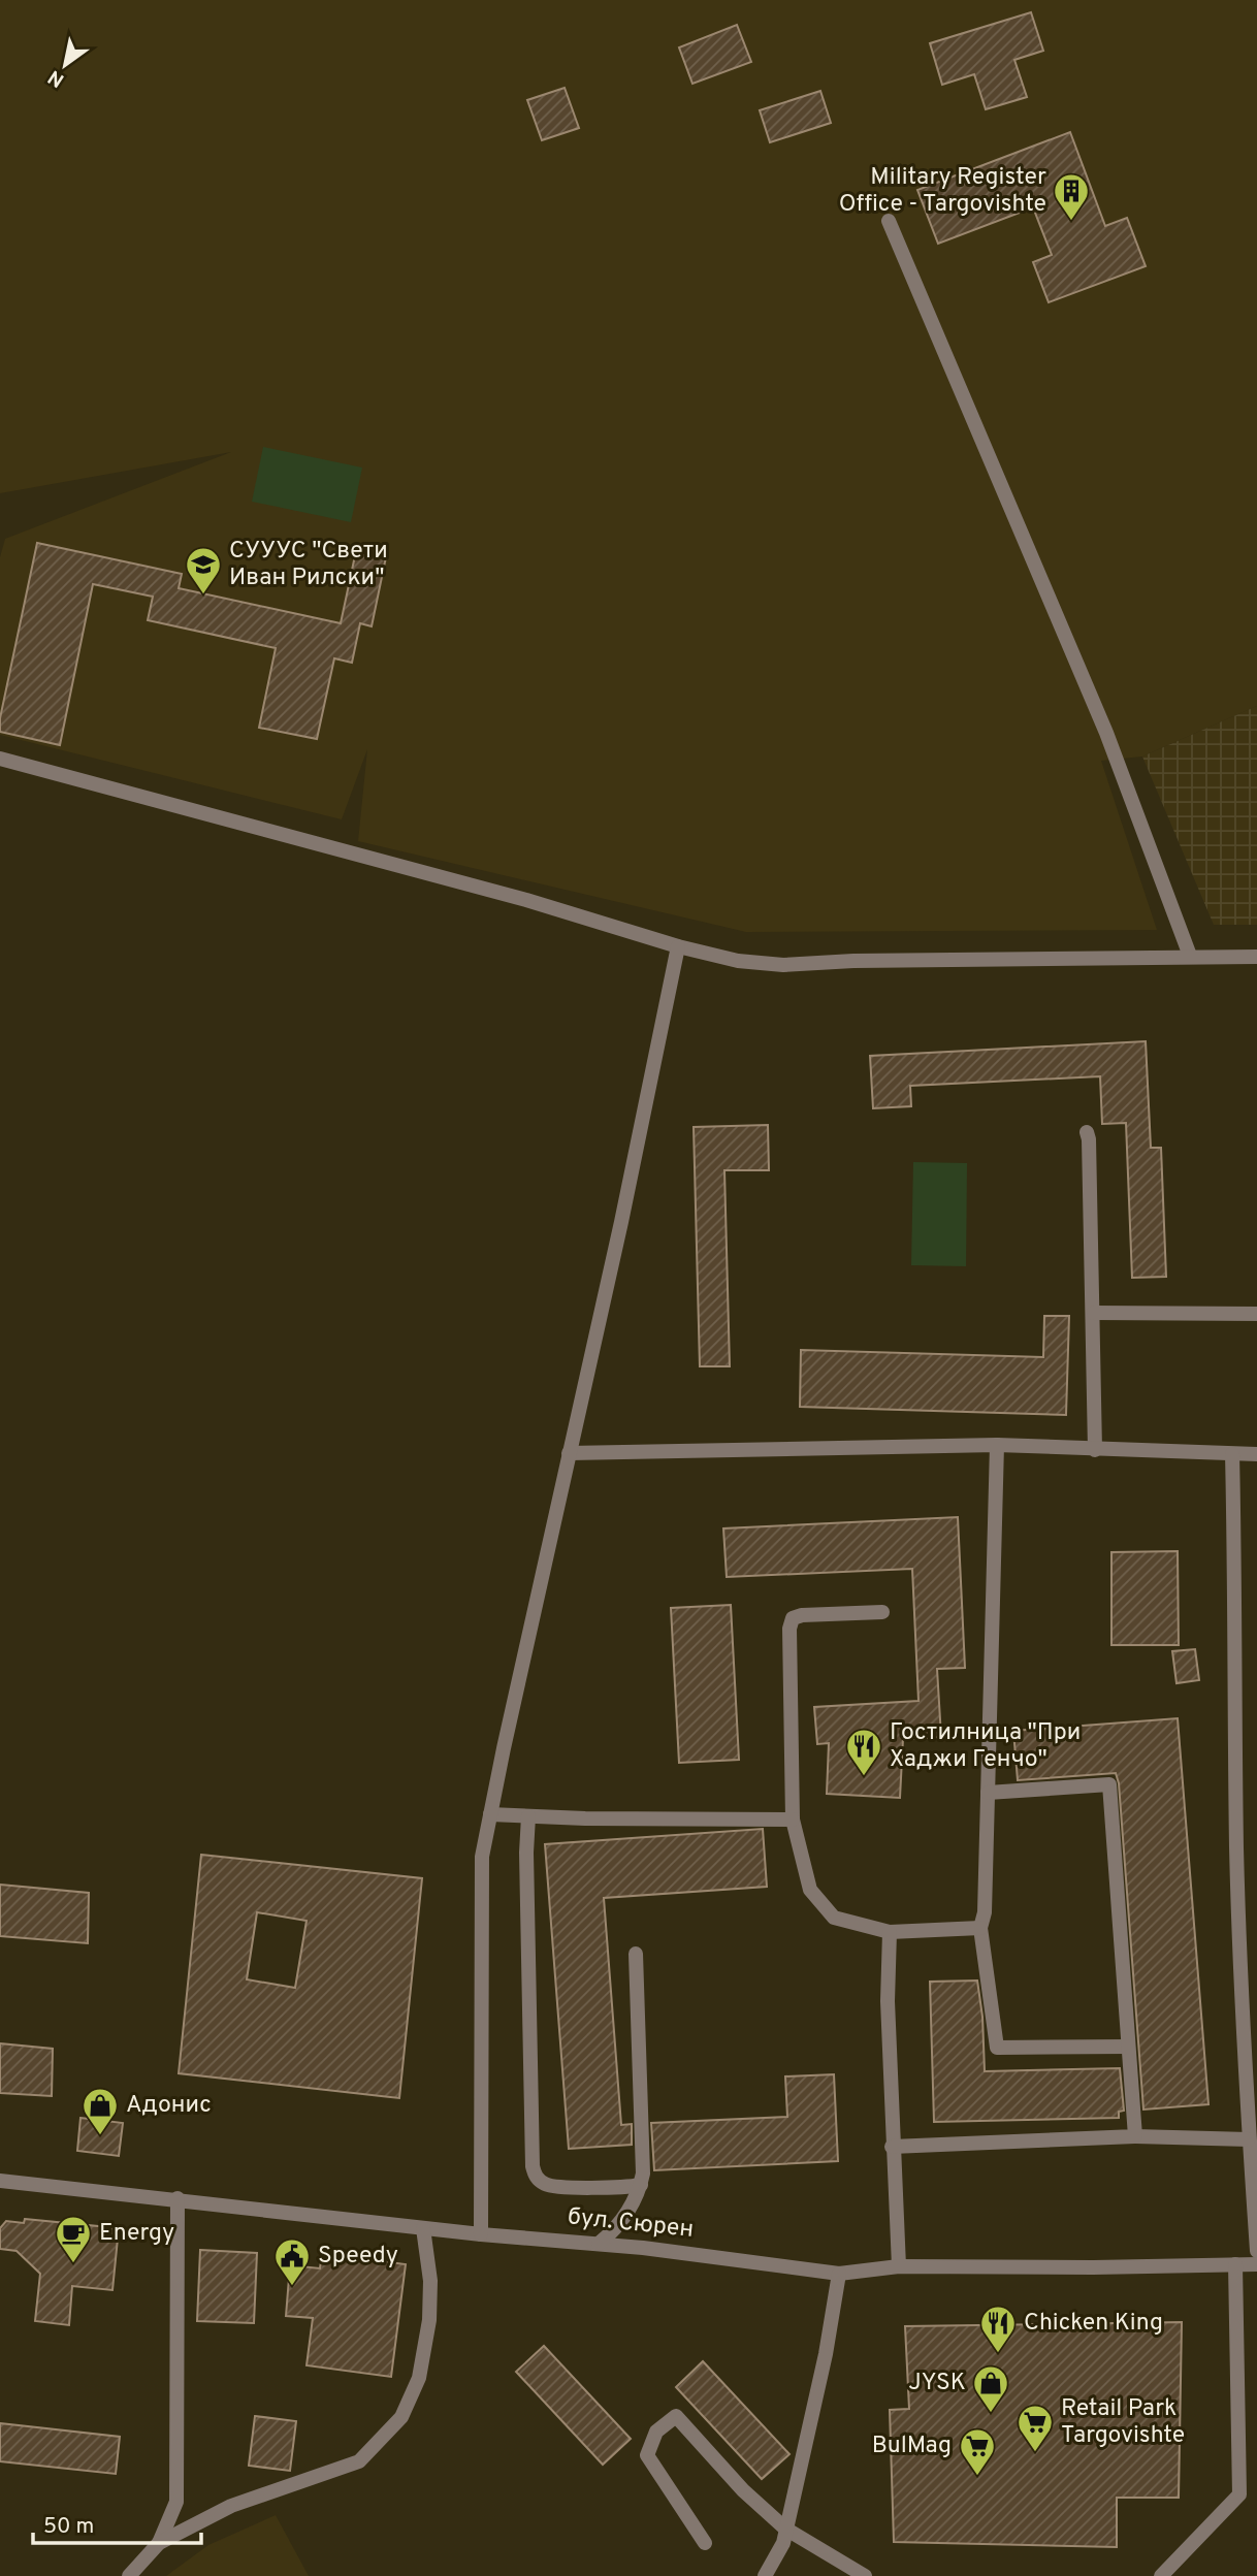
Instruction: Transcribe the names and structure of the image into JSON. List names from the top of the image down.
{
  "streets": {
    "street": ["бул. Сюрен"]
  },
  "places": {
    "building": ["Military Register Office - Targovishte"],
    "school or university": ["СУУУС \"Свети Иван Рилски\""],
    "restaurant": ["Гостилница \"При Хаджи Генчо\"", "Chicken King"],
    "shop": ["Адонис", "JYSK"],
    "cafe": ["Energy"],
    "public building": ["Speedy"],
    "supermarket": ["Retail Park Targovishte", "BulMag"]
  },
  "scale_bar": "50 m",
  "north": "bottom left"
}
